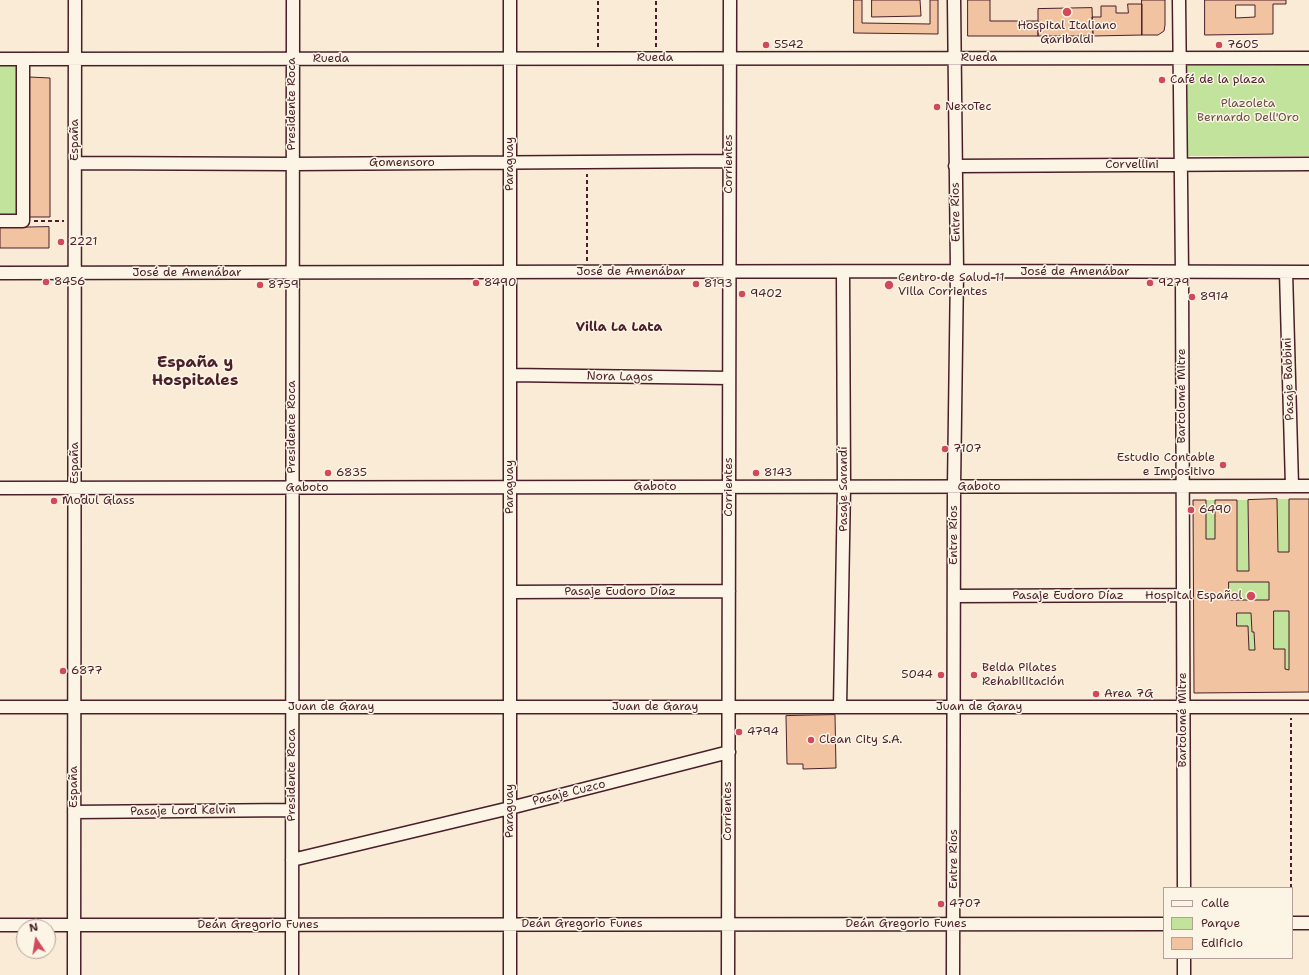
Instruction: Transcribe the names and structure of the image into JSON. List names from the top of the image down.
{
  "streets": {
    "street": [
      "Rueda",
      "Presidente Roca",
      "España",
      "Gomensoro",
      "Paraguay",
      "Corrientes",
      "Corvellini",
      "Entre Ríos",
      "José de Amenábar",
      "Nora Lagos",
      "Pasaje Babbini",
      "Bartolomé Mitre",
      "Gaboto",
      "Pasaje Sarandí",
      "Pasaje Eudoro Díaz",
      "Juan de Garay",
      "Pasaje Cuzco",
      "Pasaje Lord Kelvin",
      "Deán Gregorio Funes"
    ]
  },
  "crossings": [
    ["Rueda", "Presidente Roca"],
    ["Rueda", "España"],
    ["Rueda", "Paraguay"],
    ["Rueda", "Corrientes"],
    ["Rueda", "Entre Ríos"],
    ["Rueda", "Bartolomé Mitre"],
    ["Presidente Roca", "Gomensoro"],
    ["Presidente Roca", "José de Amenábar"],
    ["Presidente Roca", "Gaboto"],
    ["Presidente Roca", "Juan de Garay"],
    ["Presidente Roca", "Pasaje Cuzco"],
    ["Presidente Roca", "Pasaje Lord Kelvin"],
    ["Presidente Roca", "Deán Gregorio Funes"],
    ["España", "Gomensoro"],
    ["España", "José de Amenábar"],
    ["España", "Gaboto"],
    ["España", "Juan de Garay"],
    ["España", "Pasaje Lord Kelvin"],
    ["España", "Deán Gregorio Funes"],
    ["Gomensoro", "Paraguay"],
    ["Gomensoro", "Corrientes"],
    ["Paraguay", "José de Amenábar"],
    ["Paraguay", "Nora Lagos"],
    ["Paraguay", "Gaboto"],
    ["Paraguay", "Pasaje Eudoro Díaz"],
    ["Paraguay", "Juan de Garay"],
    ["Paraguay", "Pasaje Cuzco"],
    ["Paraguay", "Deán Gregorio Funes"],
    ["Corrientes", "José de Amenábar"],
    ["Corrientes", "Nora Lagos"],
    ["Corrientes", "Gaboto"],
    ["Corrientes", "Pasaje Eudoro Díaz"],
    ["Corrientes", "Juan de Garay"],
    ["Corrientes", "Pasaje Cuzco"],
    ["Corrientes", "Deán Gregorio Funes"],
    ["Corvellini", "Entre Ríos"],
    ["Corvellini", "Bartolomé Mitre"],
    ["Entre Ríos", "José de Amenábar"],
    ["Entre Ríos", "Gaboto"],
    ["Entre Ríos", "Pasaje Eudoro Díaz"],
    ["Entre Ríos", "Juan de Garay"],
    ["Entre Ríos", "Deán Gregorio Funes"],
    ["José de Amenábar", "Pasaje Babbini"],
    ["José de Amenábar", "Bartolomé Mitre"],
    ["José de Amenábar", "Pasaje Sarandí"],
    ["Pasaje Babbini", "Gaboto"],
    ["Bartolomé Mitre", "Gaboto"],
    ["Bartolomé Mitre", "Pasaje Eudoro Díaz"],
    ["Bartolomé Mitre", "Juan de Garay"],
    ["Gaboto", "Pasaje Sarandí"],
    ["Pasaje Sarandí", "Juan de Garay"]
  ],
  "districts": ["Villa La Lata", "España y Hospitales"],
  "parks": ["Plazoleta Bernardo Dell'Oro"],
  "places": [
    "Hospital Italiano Garibaldi",
    "5542",
    "7605",
    "Café de la plaza",
    "NexoTec",
    "2221",
    "8456",
    "8490",
    "9279",
    "8193",
    "8759",
    "Centro de Salud 11 Villa Corrientes",
    "9402",
    "8914",
    "7107",
    "Estudio Contable e Impositivo",
    "6835",
    "8143",
    "Modul Glass",
    "6490",
    "Hospital Español",
    "6877",
    "5044",
    "Belda Pilates Rehabilitación",
    "Area 7G",
    "4794",
    "Clean City S.A.",
    "4707"
  ],
  "legend": ["Calle", "Parque", "Edificio"],
  "north": "top"
}
